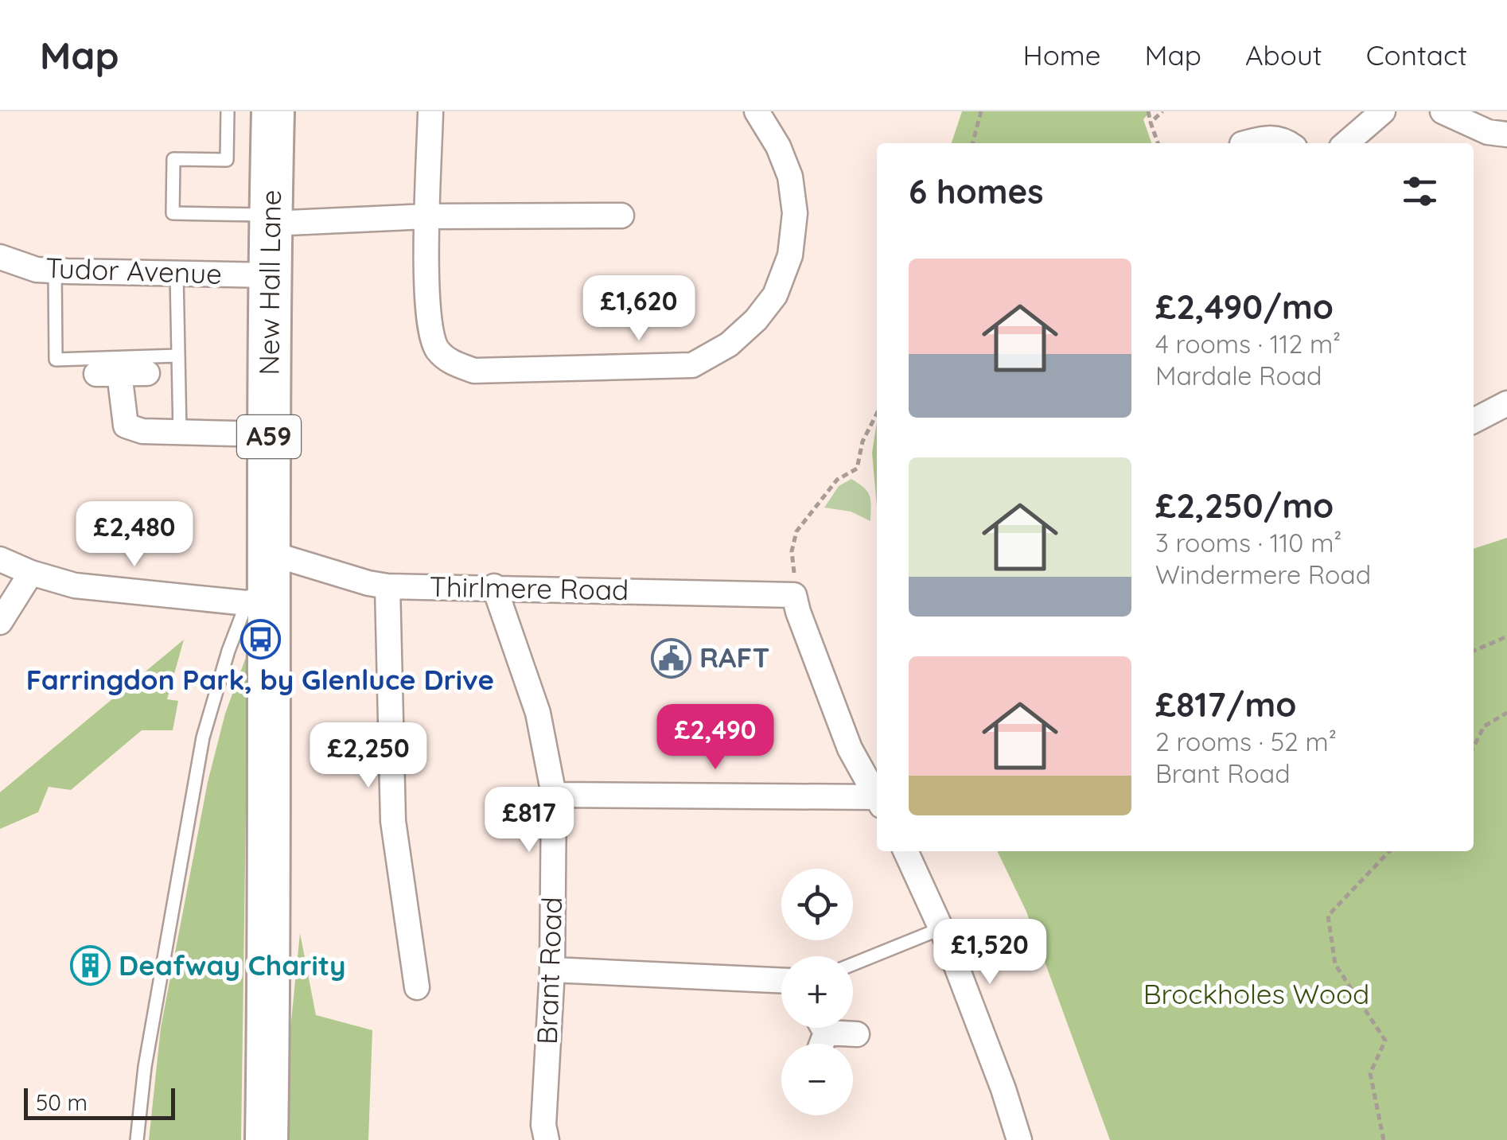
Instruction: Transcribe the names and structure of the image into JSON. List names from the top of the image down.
{
  "streets": {
    "highway": ["New Hall Lane", "A59"],
    "street": ["Tudor Avenue", "Thirlmere Road", "Brant Road"]
  },
  "crossings": [
    ["Tudor Avenue", "New Hall Lane"],
    ["New Hall Lane", "A59"],
    ["New Hall Lane", "Thirlmere Road"],
    ["Thirlmere Road", "Brant Road"]
  ],
  "parks": ["Brockholes Wood"],
  "places": {
    "bus stop": ["Farringdon Park, by Glenluce Drive"],
    "public building": ["RAFT"],
    "building": ["Deafway Charity"]
  },
  "scale_bar": "50 m",
  "page": {
    "header": "Map",
    "nav": [
      "Home",
      "Map",
      "About",
      "Contact"
    ],
    "heading": "6 homes",
    "list": [
      {
        "name": "£2,490/mo",
        "note": "4 rooms · 112 m² · Mardale Road"
      },
      {
        "name": "£2,250/mo",
        "note": "3 rooms · 110 m² · Windermere Road"
      },
      {
        "name": "£817/mo",
        "note": "2 rooms · 52 m² · Brant Road"
      }
    ],
    "price": [
      "£1,620",
      "£2,480",
      "£2,490",
      "£2,250",
      "£817",
      "£1,520"
    ],
    "map_buttons": ["+", "−"],
    "scale": "50 m"
  }
}
